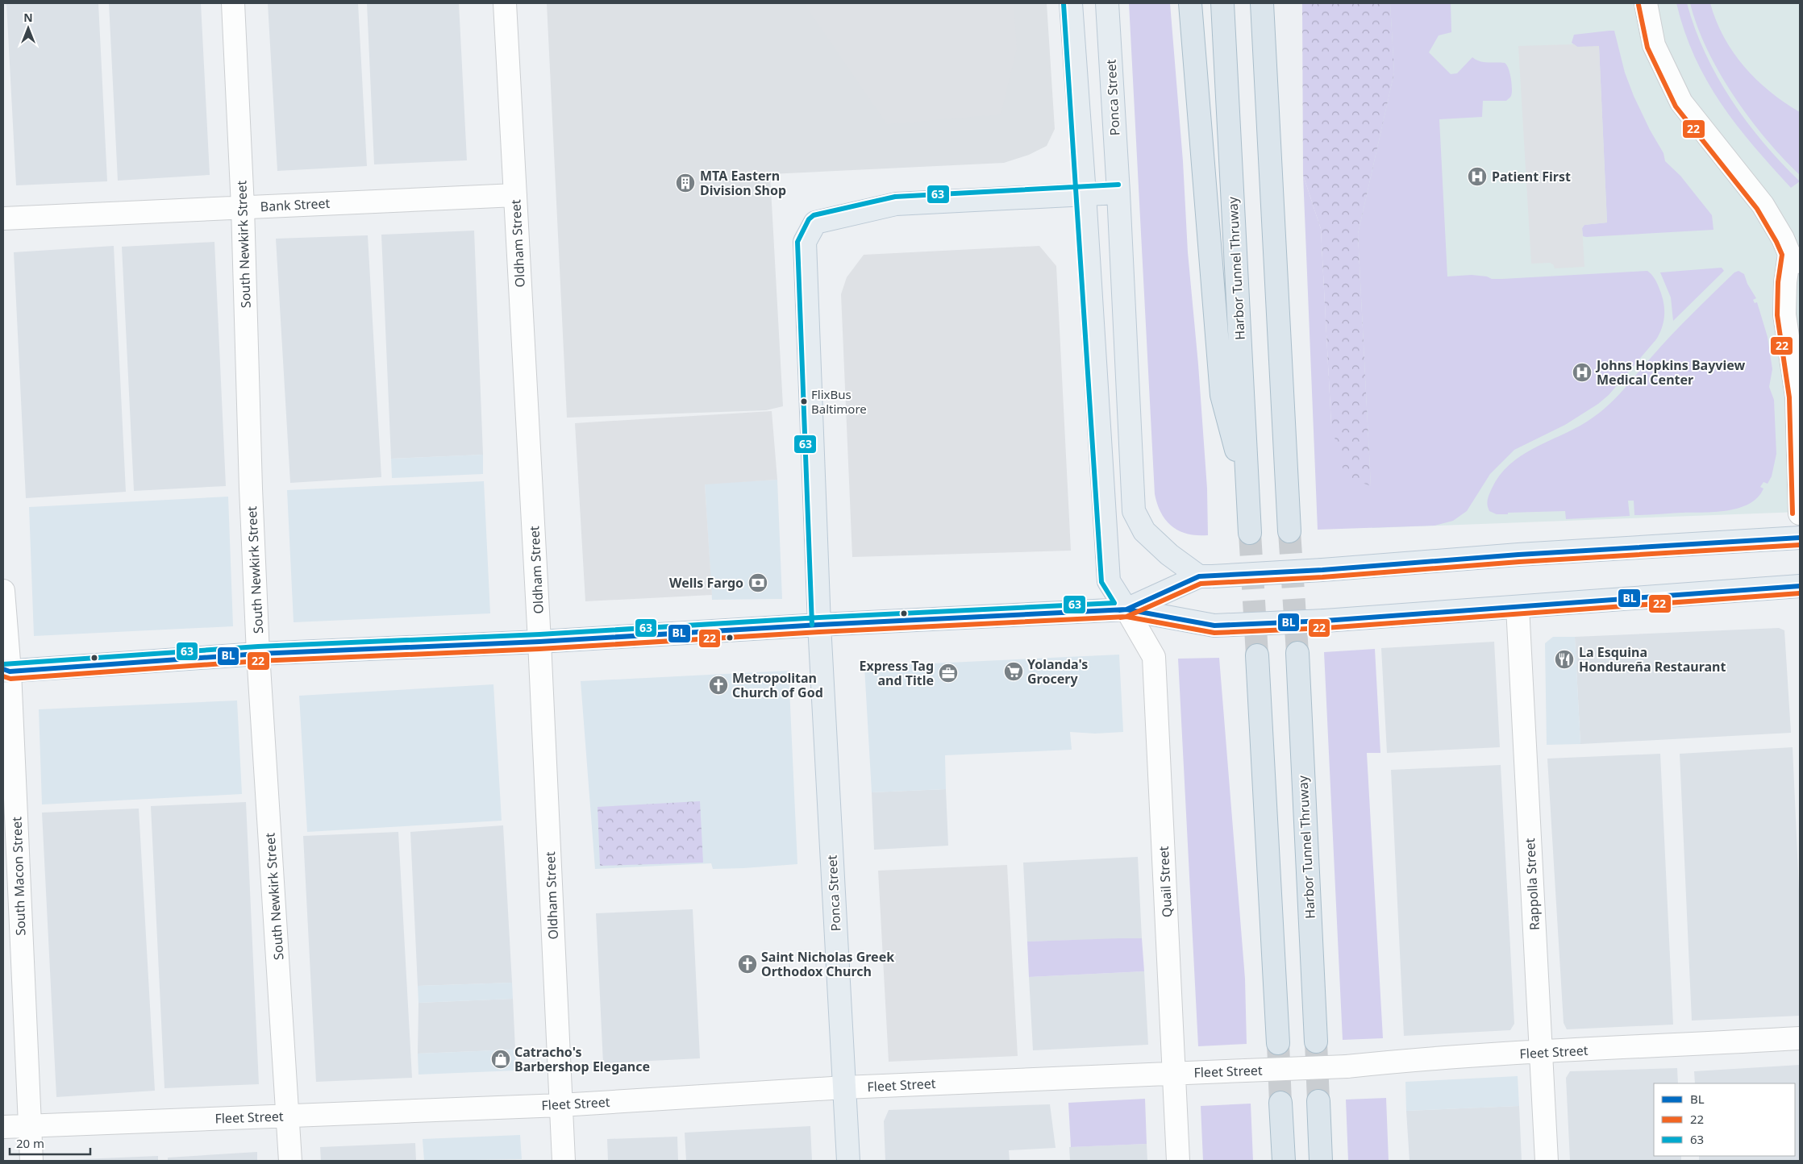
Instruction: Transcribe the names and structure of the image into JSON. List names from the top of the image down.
{
  "streets": {
    "highway": ["Harbor Tunnel Thruway"],
    "main road": ["Ponca Street"],
    "street": [
      "Bank Street",
      "Oldham Street",
      "South Newkirk Street",
      "South Macon Street",
      "Quail Street",
      "Rappolla Street",
      "Fleet Street"
    ]
  },
  "crossings": [
    ["Ponca Street", "Fleet Street"],
    ["Bank Street", "Oldham Street"],
    ["Bank Street", "South Newkirk Street"],
    ["Oldham Street", "Fleet Street"],
    ["South Newkirk Street", "Fleet Street"],
    ["South Macon Street", "Fleet Street"],
    ["Quail Street", "Fleet Street"],
    ["Rappolla Street", "Fleet Street"]
  ],
  "places": {
    "hospital": ["Patient First", "Johns Hopkins Bayview Medical Center"],
    "building": ["MTA Eastern Division Shop"],
    "other": ["FlixBus Baltimore"],
    "bank": ["Wells Fargo"],
    "restaurant": ["La Esquina Hondureña Restaurant"],
    "supermarket": ["Yolanda's Grocery"],
    "office": ["Express Tag and Title"],
    "church": ["Metropolitan Church of God", "Saint Nicholas Greek Orthodox Church"],
    "shop": ["Catracho's Barbershop Elegance"]
  },
  "lines": ["transit line 63", "transit line 22", "transit line BL"],
  "legend": ["BL", "22", "63"],
  "scale_bar": "20 m",
  "north": "top"
}
